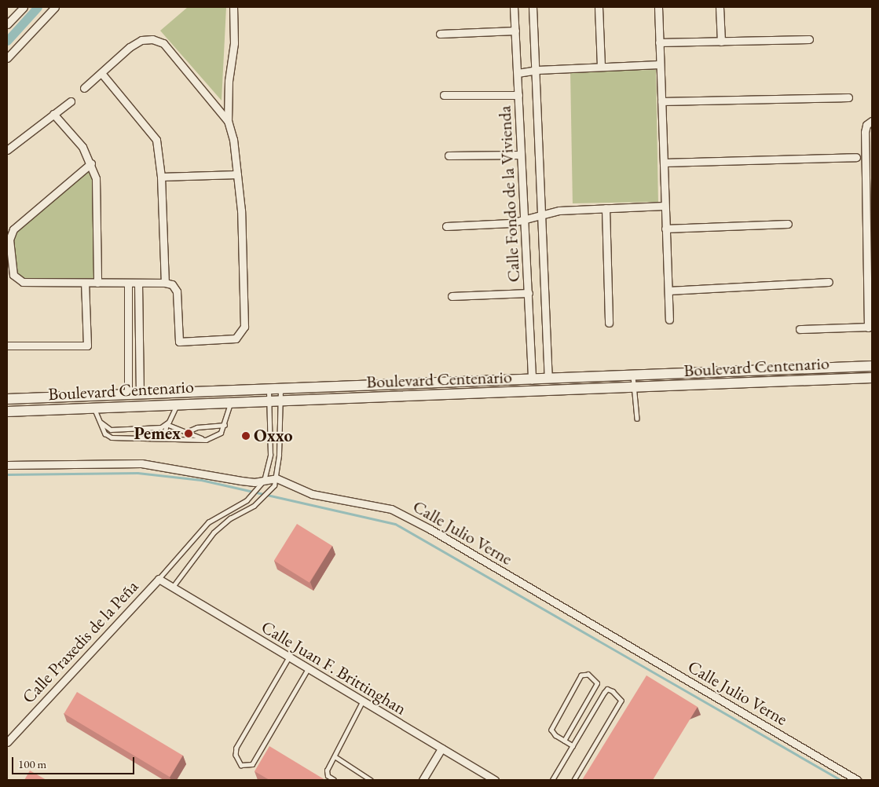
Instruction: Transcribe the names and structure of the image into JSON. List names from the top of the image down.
{
  "streets": {
    "main road": ["Boulevard Centenario"],
    "street": [
      "Calle Fondo de la Vivienda",
      "Calle Julio Verne",
      "Calle Praxedis de la Peña",
      "Calle Juan F. Brittinghan"
    ]
  },
  "crossings": [
    ["Calle Fondo de la Vivienda", "Boulevard Centenario"],
    ["Calle Praxedis de la Peña", "Calle Juan F. Brittinghan"]
  ],
  "places": ["Pemex", "Oxxo"],
  "scale_bar": "100 m"
}
